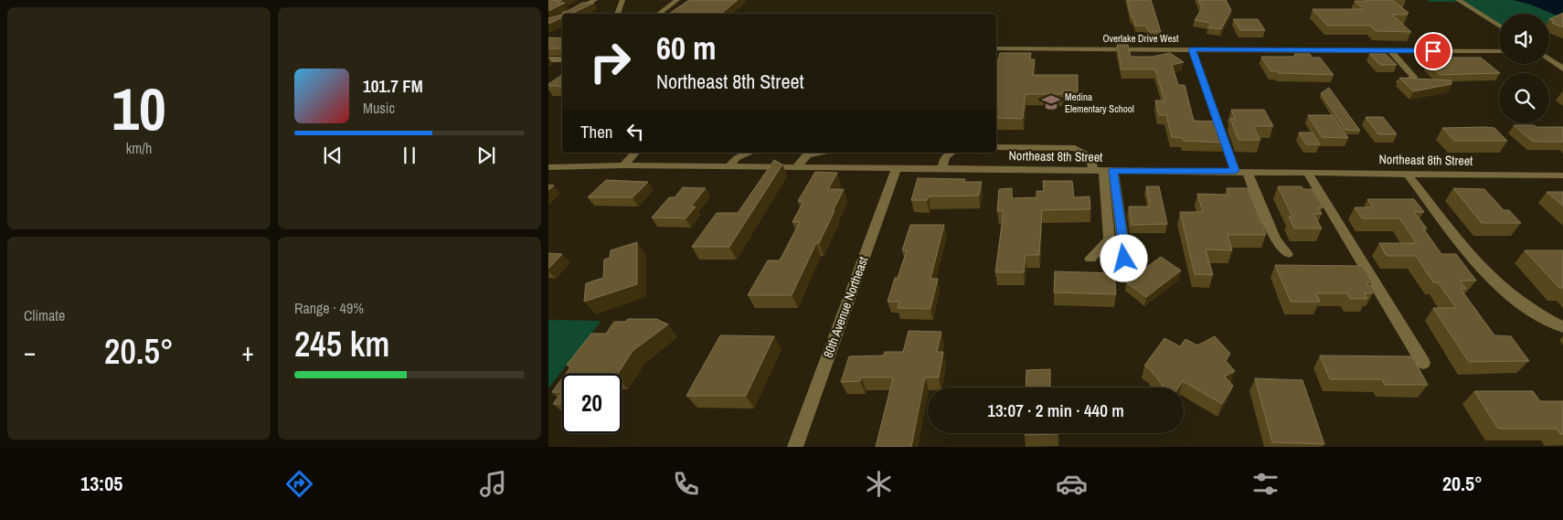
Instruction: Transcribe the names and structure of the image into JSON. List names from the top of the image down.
{
  "streets": {
    "street": ["Overlake Drive West", "Northeast 8th Street", "80th Avenue Northeast"]
  },
  "crossings": [
    ["Northeast 8th Street", "80th Avenue Northeast"]
  ],
  "places": {
    "school or university": ["Medina Elementary School"]
  },
  "page": {
    "tile": [
      ["10", "km/h"],
      "Climate",
      ["Range · 49%", "245 km"]
    ],
    "turn": ["60 m", "Northeast 8th Street"],
    "song": ["101.7 FM", "Music"],
    "then": "Then",
    "heat": ["−", "20.5°", "+"],
    "limit": "20",
    "trip": "13:07 · 2 min · 440 m",
    "tabs": ["13:05", "20.5°"]
  }
}
